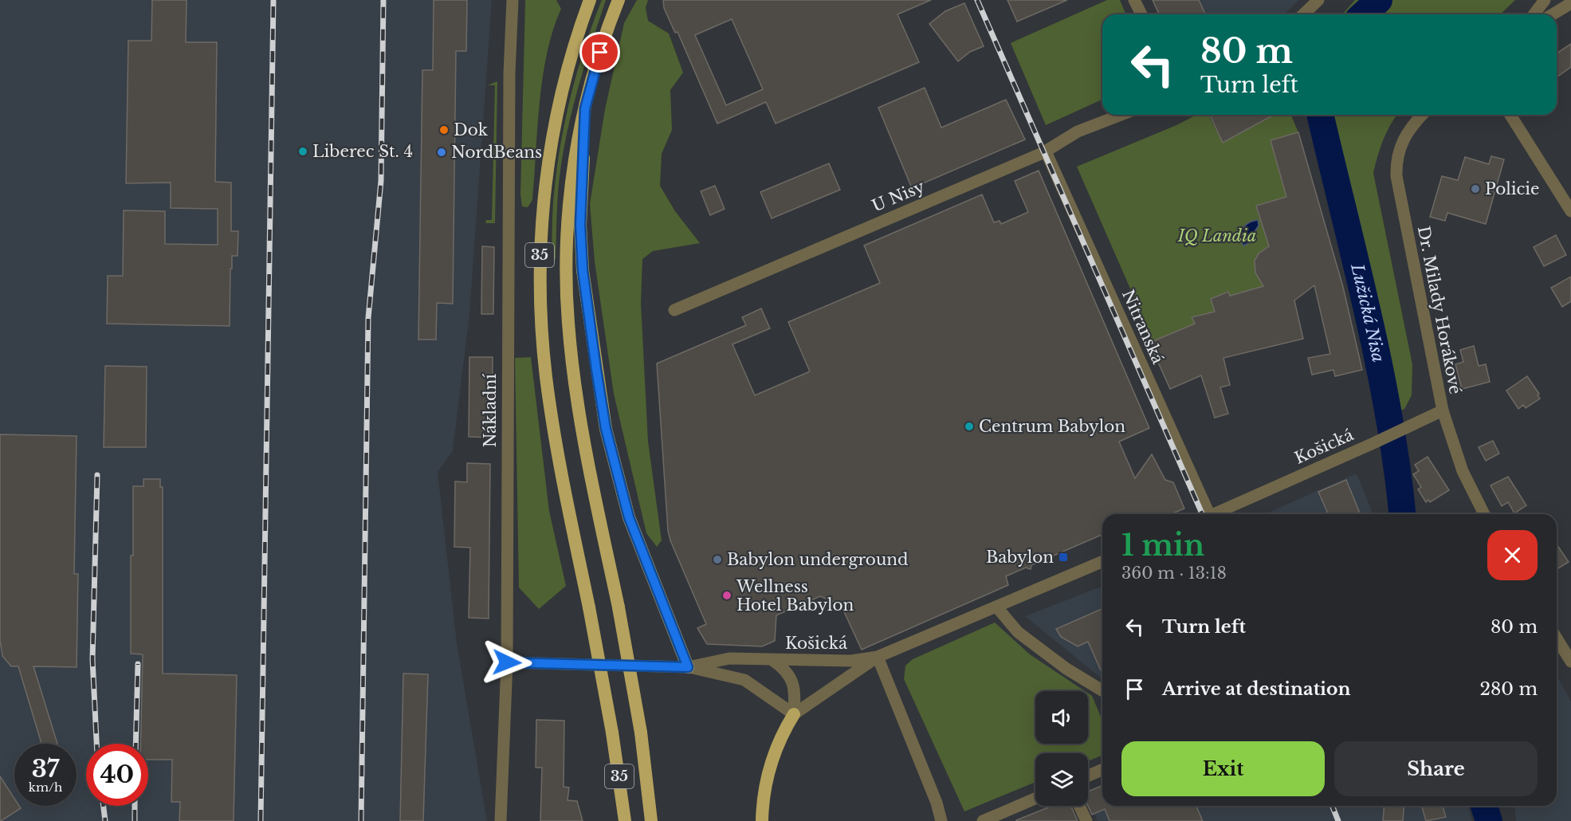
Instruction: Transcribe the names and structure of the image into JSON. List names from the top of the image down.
{
  "streets": {
    "highway": ["35"],
    "street": [
      "U Nisy",
      "Dr. Milady Horákové",
      "Nitranská",
      "Nákladní",
      "Košická"
    ]
  },
  "crossings": [
    ["U Nisy", "Nitranská"],
    ["Dr. Milady Horákové", "Košická"],
    ["Nákladní", "Košická"]
  ],
  "water": ["Lužická Nisa"],
  "parks": ["IQ Landia"],
  "places": {
    "other": [
      "Dok",
      "Liberec St. 4",
      "NordBeans",
      "Policie",
      "Centrum Babylon",
      "Babylon underground",
      "Wellness Hotel Babylon"
    ],
    "transit": ["Babylon"]
  },
  "page": {
    "turn": ["80 m", "Turn left"],
    "heading": ["1 min", "360 m · 13:18"],
    "list": [
      {
        "name": "Turn left",
        "value": "80 m"
      },
      {
        "name": "Arrive at destination",
        "value": "280 m"
      }
    ],
    "buttons": ["Exit", "Share"],
    "speed": "37 km/h",
    "limit": "40"
  }
}
